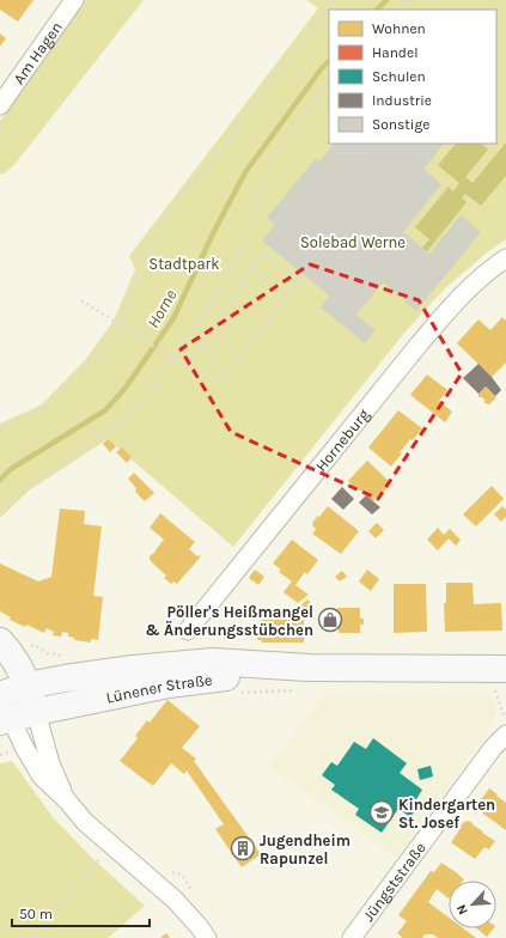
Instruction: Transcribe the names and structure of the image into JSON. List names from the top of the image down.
{
  "streets": {
    "main road": ["Lünener Straße"],
    "street": ["Am Hagen", "Horneburg", "Jüngststraße"]
  },
  "water": ["Horne"],
  "parks": ["Solebad Werne", "Stadtpark"],
  "places": {
    "shop": ["Pöller's Heißmangel & Änderungsstübchen"],
    "school or university": ["Kindergarten St. Josef"],
    "building": ["Jugendheim Rapunzel"]
  },
  "legend": [
    "Wohnen",
    "Handel",
    "Schulen",
    "Industrie",
    "Sonstige"
  ],
  "scale_bar": "50 m",
  "north": "bottom left"
}
